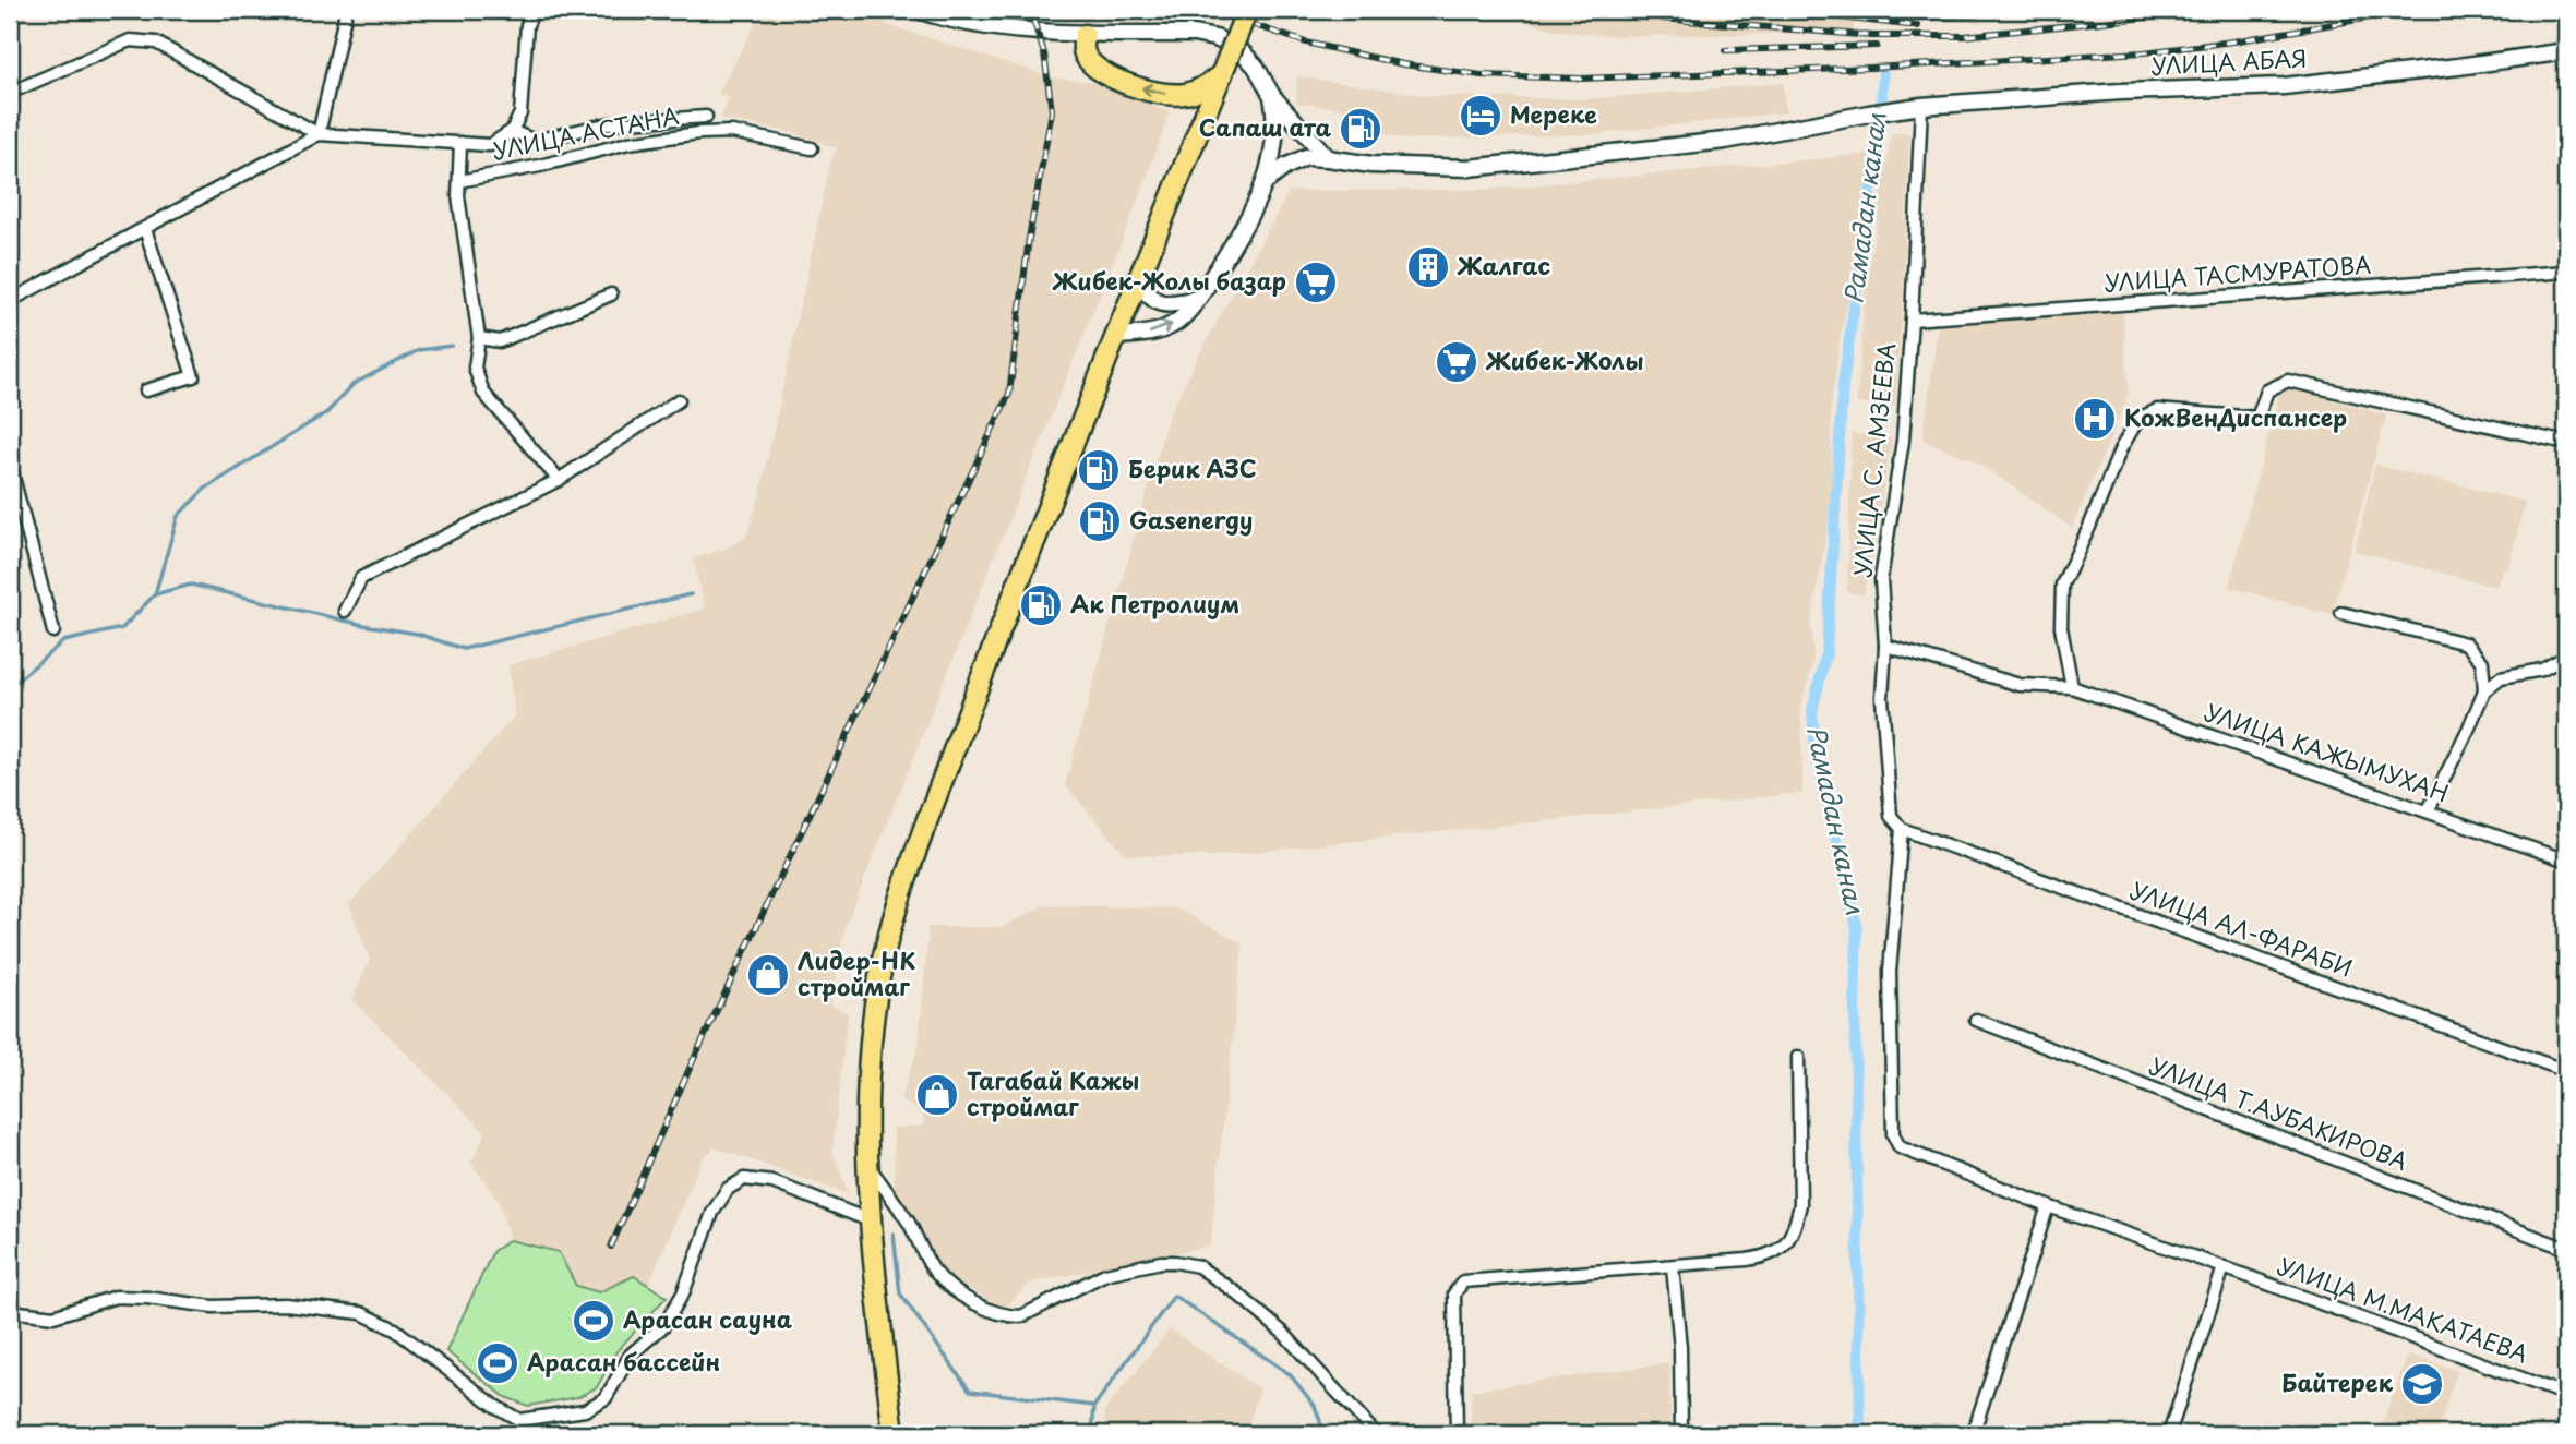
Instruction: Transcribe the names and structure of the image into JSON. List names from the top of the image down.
{
  "streets": {
    "main road": ["УЛИЦА АБАЯ"],
    "street": [
      "УЛИЦА АСТАНА",
      "УЛИЦА ТАСМУРАТОВА",
      "УЛИЦА С. АМЗЕЕВА",
      "УЛИЦА КАЖЫМУХАН",
      "УЛИЦА АЛ-ФАРАБИ",
      "УЛИЦА Т.АУБАКИРОВА",
      "УЛИЦА М.МАКАТАЕВА"
    ]
  },
  "crossings": [
    ["УЛИЦА АБАЯ", "УЛИЦА С. АМЗЕЕВА"],
    ["УЛИЦА ТАСМУРАТОВА", "УЛИЦА С. АМЗЕЕВА"],
    ["УЛИЦА С. АМЗЕЕВА", "УЛИЦА КАЖЫМУХАН"],
    ["УЛИЦА С. АМЗЕЕВА", "УЛИЦА АЛ-ФАРАБИ"],
    ["УЛИЦА С. АМЗЕЕВА", "УЛИЦА М.МАКАТАЕВА"]
  ],
  "water": ["Рамадан канал"],
  "places": {
    "hotel": ["Мереке"],
    "fuel station": [
      "Сапаш ата",
      "Берик АЗС",
      "Gasenergy",
      "Ак Петролиум"
    ],
    "building": ["Жалгас"],
    "supermarket": ["Жибек-Жолы базар", "Жибек-Жолы"],
    "hospital": ["КожВенДиспансер"],
    "shop": ["Лидер-НК строймаг", "Тагабай Кажы строймаг"],
    "sports": ["Арасан сауна", "Арасан бассейн"],
    "school or university": ["Байтерек"]
  }
}
